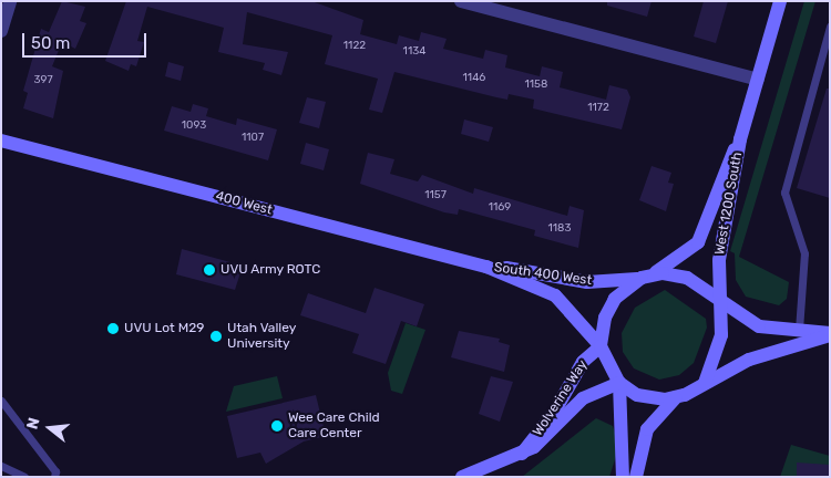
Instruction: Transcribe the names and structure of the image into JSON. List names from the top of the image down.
{
  "streets": {
    "main road": [
      "400 West",
      "West 1200 South",
      "South 400 West",
      "Wolverine Way"
    ]
  },
  "crossings": [
    ["400 West", "South 400 West"],
    ["West 1200 South", "South 400 West"],
    ["West 1200 South", "Wolverine Way"],
    ["South 400 West", "Wolverine Way"]
  ],
  "places": [
    "UVU Army ROTC",
    "UVU Lot M29",
    "Utah Valley University",
    "Wee Care Child Care Center"
  ],
  "house_numbers": [
    "1122",
    "1134",
    "1146",
    "397",
    "1158",
    "1172",
    "1093",
    "1107",
    "1157",
    "1169",
    "1183"
  ],
  "scale_bar": "50 m",
  "north": "left"
}
